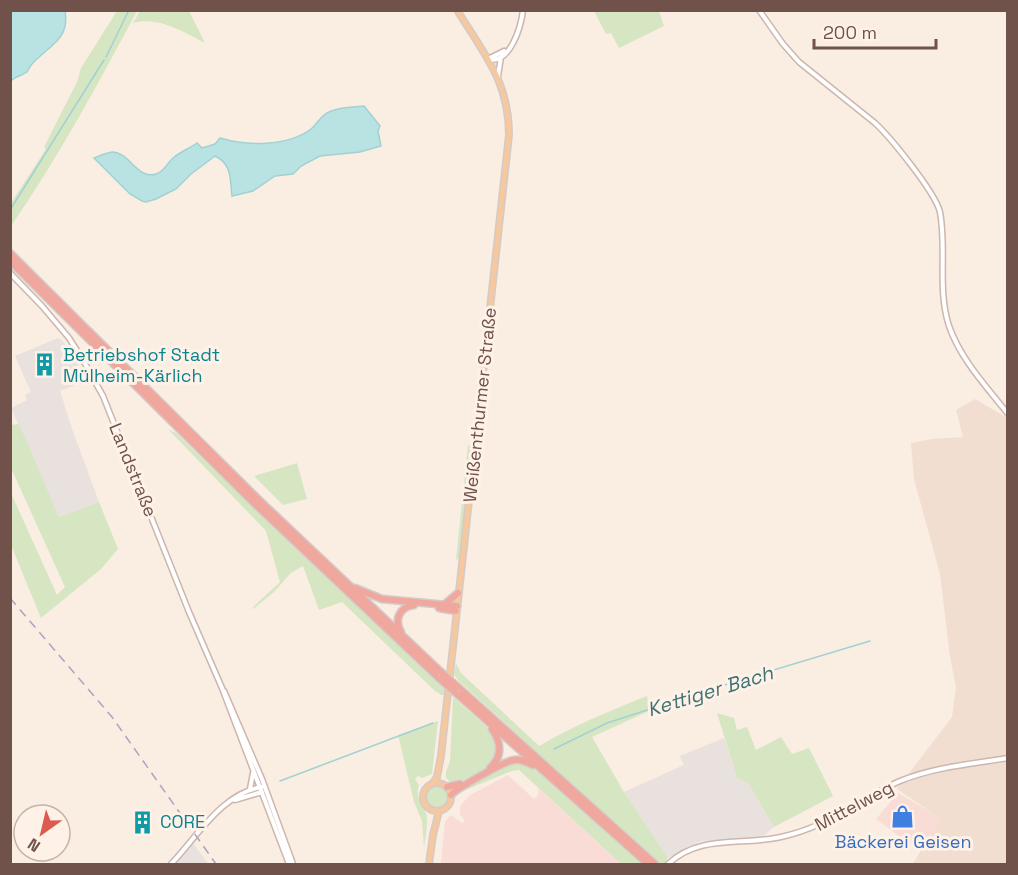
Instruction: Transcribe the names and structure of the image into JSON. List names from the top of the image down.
{
  "streets": {
    "main road": ["Weißenthurmer Straße"],
    "street": ["Landstraße", "Mittelweg"]
  },
  "water": ["Kettiger Bach"],
  "places": {
    "building": ["Betriebshof Stadt Mülheim-Kärlich", "CORE"],
    "shop": ["Bäckerei Geisen"]
  },
  "scale_bar": "200 m",
  "north": "bottom left"
}
